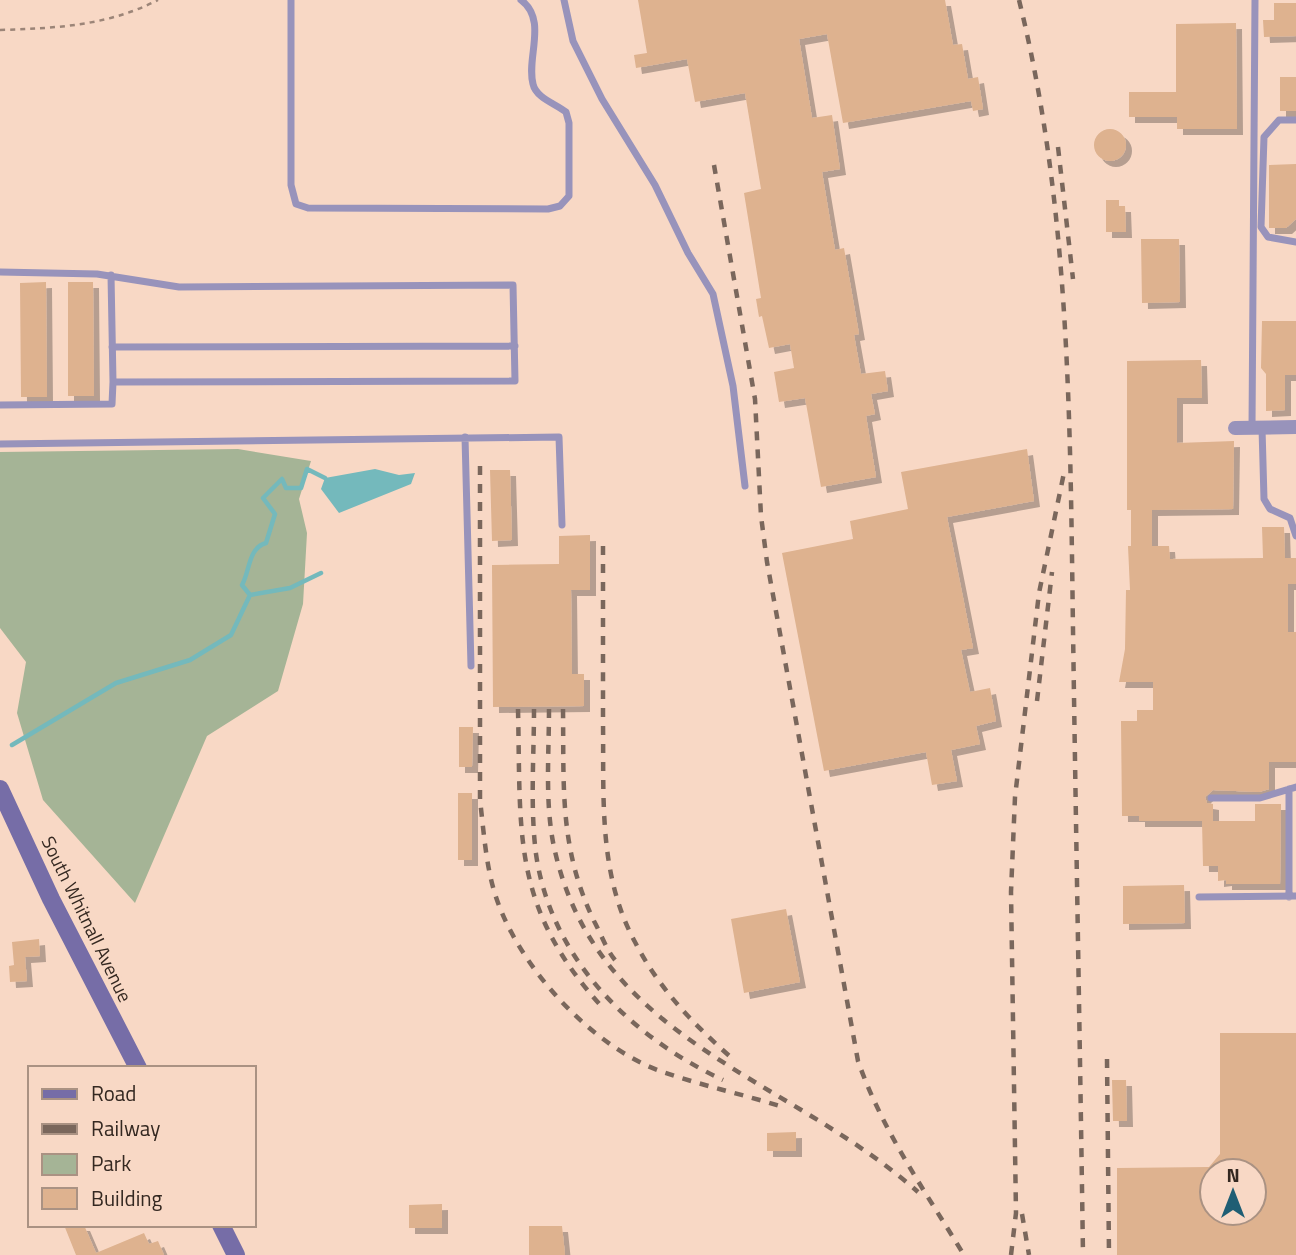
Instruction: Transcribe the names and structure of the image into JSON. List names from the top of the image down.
{
  "streets": {
    "street": ["South Whitnall Avenue"]
  },
  "legend": [
    "Road",
    "Railway",
    "Park",
    "Building"
  ],
  "north": "top"
}
